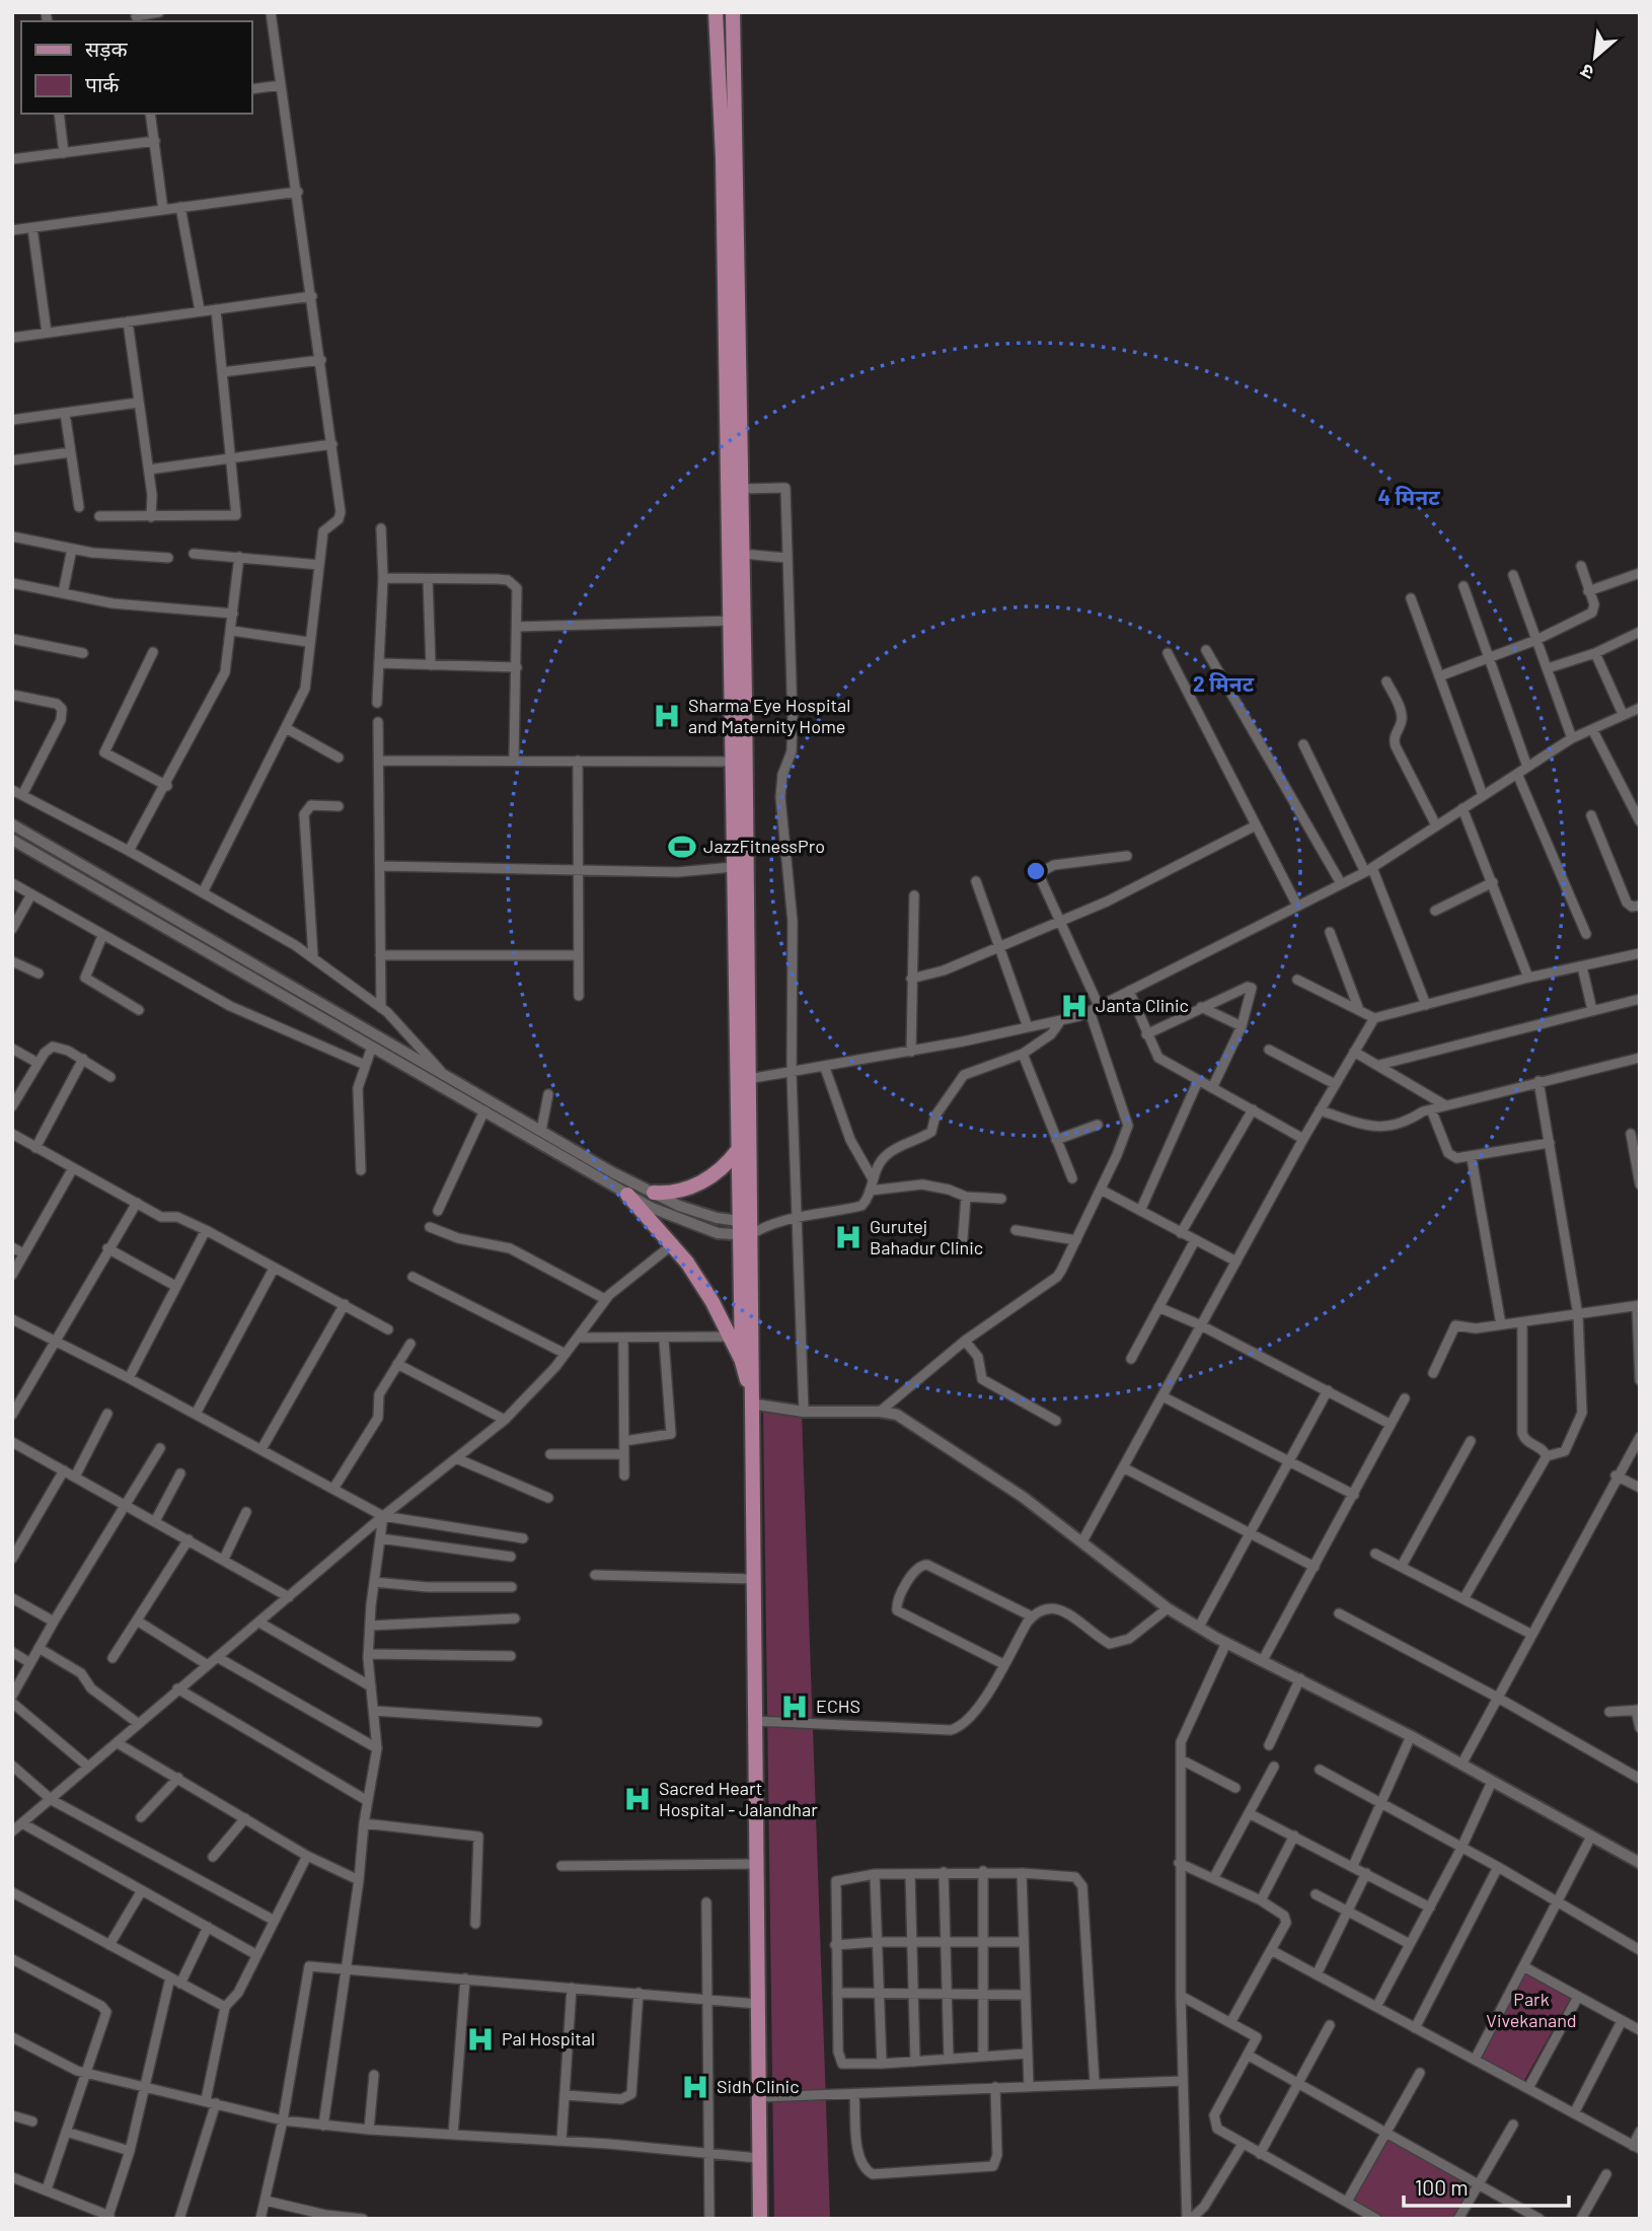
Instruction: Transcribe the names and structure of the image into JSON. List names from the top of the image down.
{
  "parks": ["Park Vivekanand"],
  "places": {
    "hospital": [
      "Sharma Eye Hospital and Maternity Home",
      "Janta Clinic",
      "Gurutej Bahadur Clinic",
      "ECHS",
      "Sacred Heart Hospital - Jalandhar",
      "Pal Hospital",
      "Sidh Clinic"
    ],
    "sports": ["JazzFitnessPro"]
  },
  "legend": ["सड़क", "पार्क"],
  "scale_bar": "100 m",
  "north": "bottom left",
  "rings": ["4 मिनट", "2 मिनट"]
}
